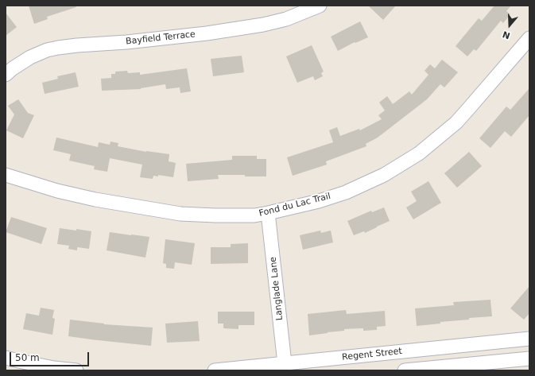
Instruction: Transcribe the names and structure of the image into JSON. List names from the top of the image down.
{
  "streets": {
    "street": [
      "Bayfield Terrace",
      "Fond du Lac Trail",
      "Langlade Lane",
      "Regent Street"
    ]
  },
  "crossings": [
    ["Fond du Lac Trail", "Langlade Lane"],
    ["Langlade Lane", "Regent Street"]
  ],
  "scale_bar": "50 m",
  "north": "bottom"
}
